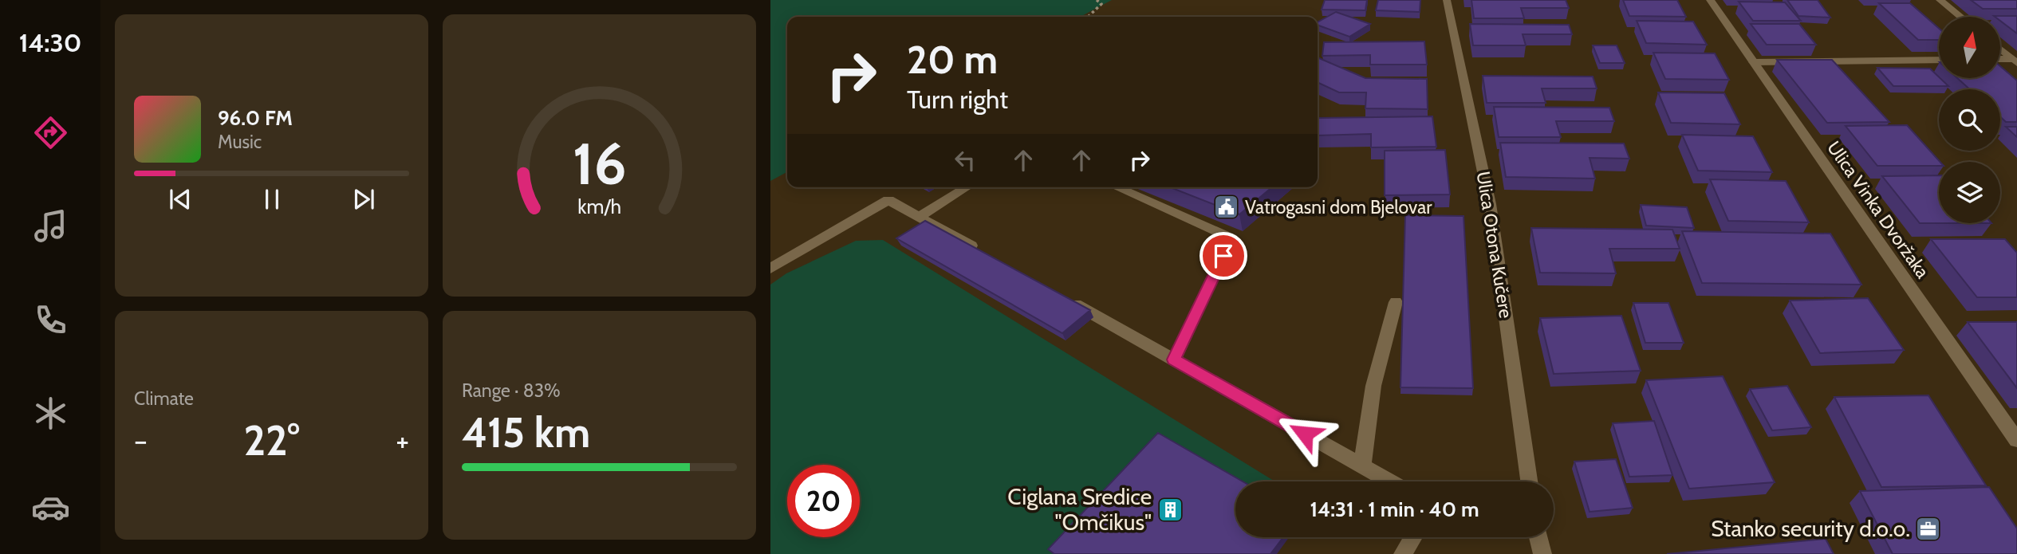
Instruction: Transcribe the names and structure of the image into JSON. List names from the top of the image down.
{
  "streets": {
    "street": ["Ulica Vinka Dvoržaka", "Ulica Otona Kučere"]
  },
  "places": {
    "public building": ["Vatrogasni dom Bjelovar"],
    "building": ["Ciglana Sredice \"Omčikus\""],
    "office": ["Stanko security d.o.o."]
  },
  "north": "top",
  "page": {
    "tabs": "14:30",
    "turn": ["20 m", "Turn right"],
    "song": ["96.0 FM", "Music"],
    "tile": [
      "Climate",
      ["Range · 83%", "415 km"]
    ],
    "heat": ["−", "22°", "+"],
    "limit": "20",
    "trip": "14:31 · 1 min · 40 m",
    "gauge": ["16", "km/h"]
  }
}
